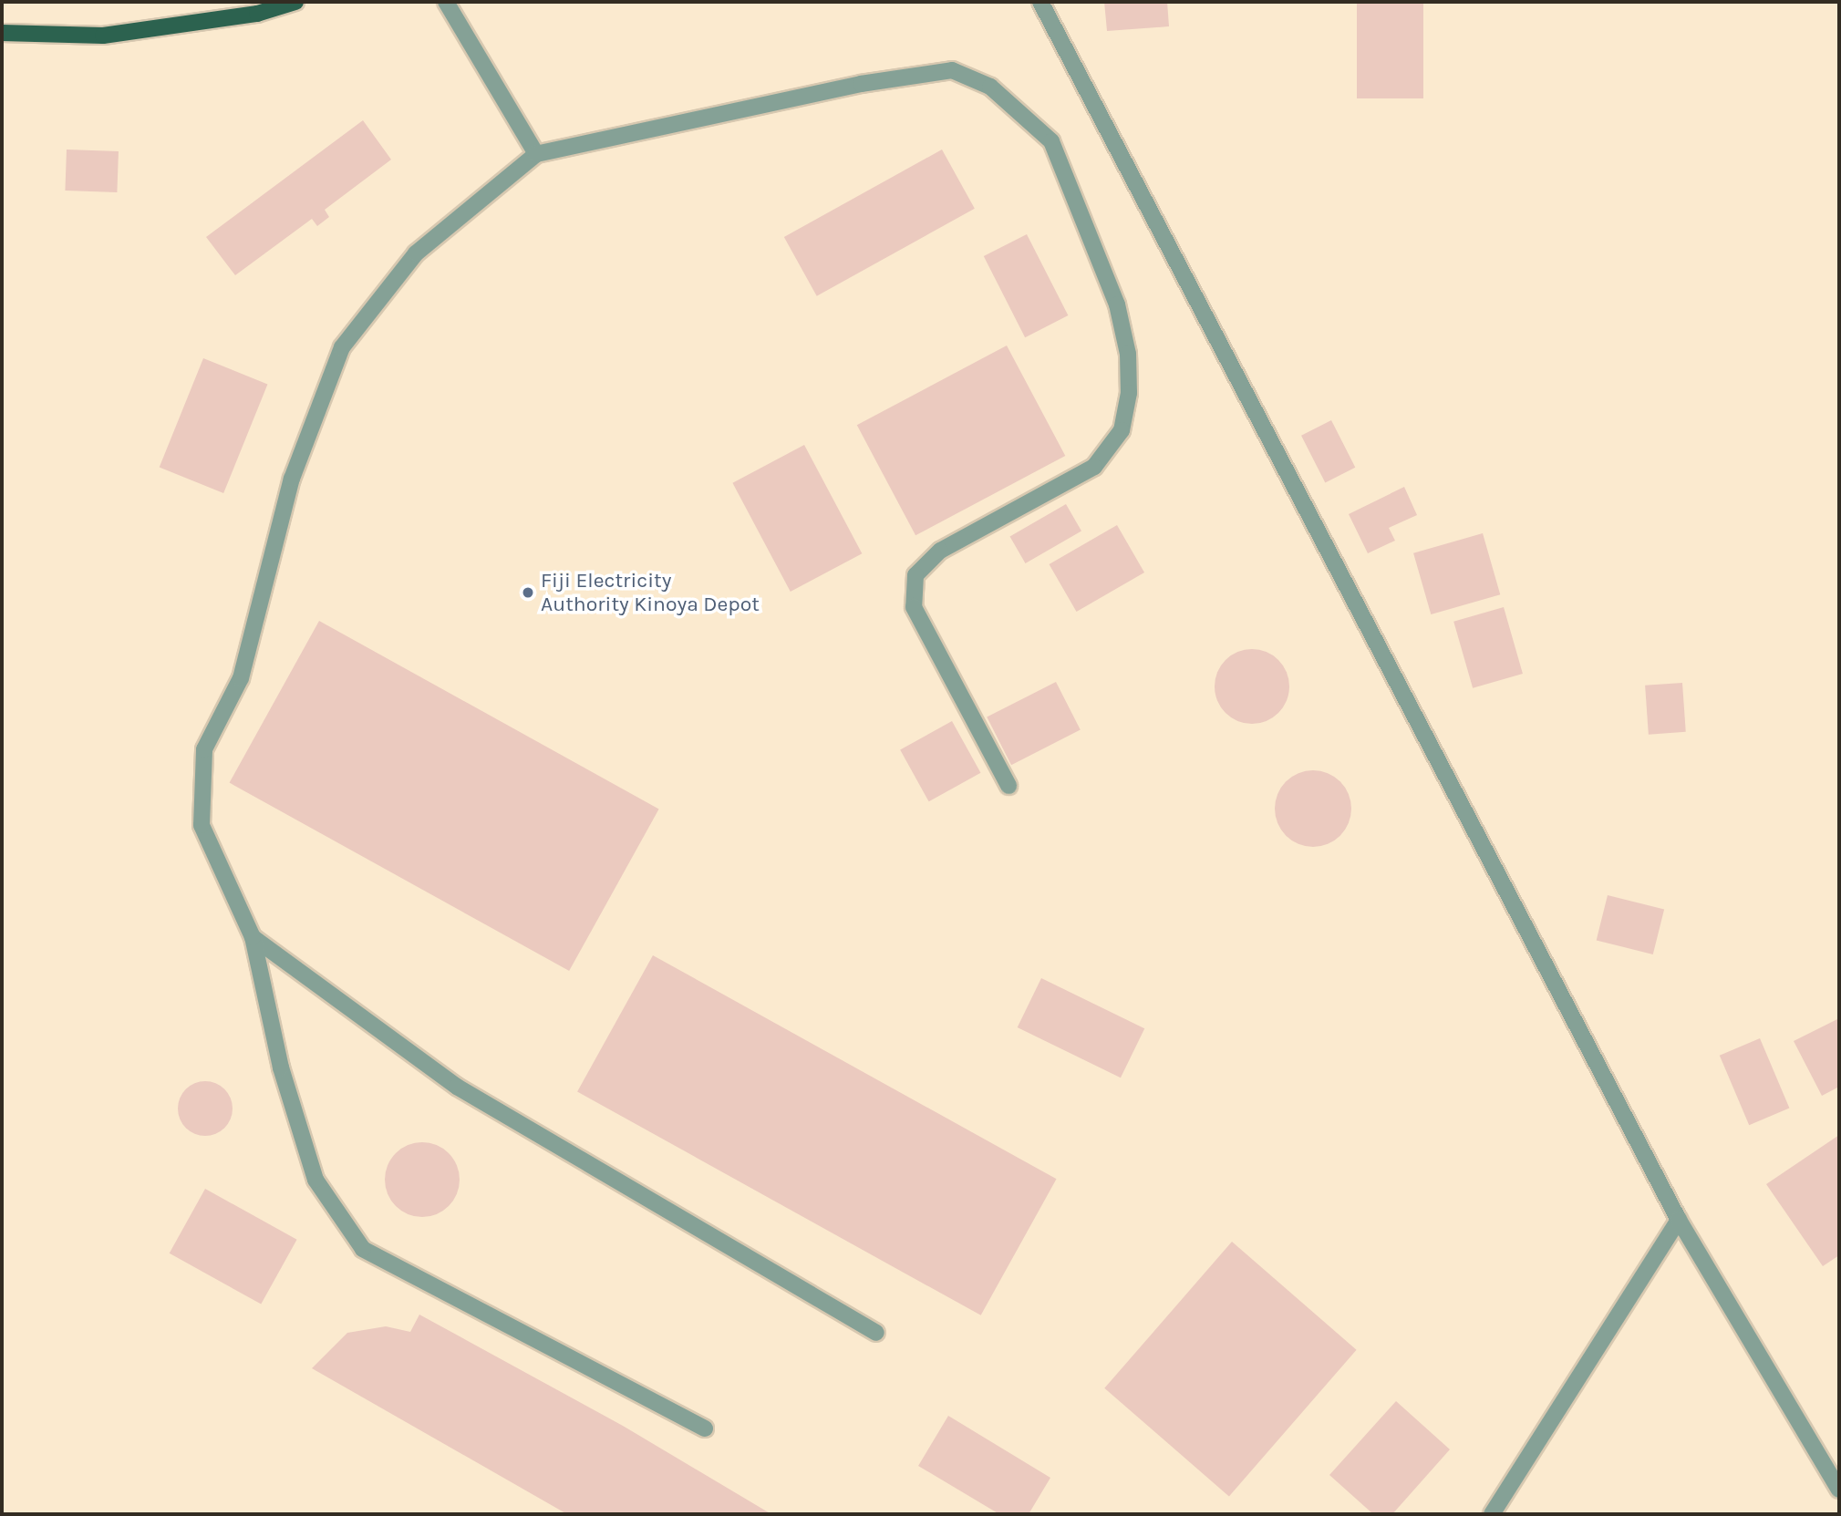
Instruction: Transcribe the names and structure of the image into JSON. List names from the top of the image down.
{
  "places": ["Fiji Electricity Authority Kinoya Depot"]
}
